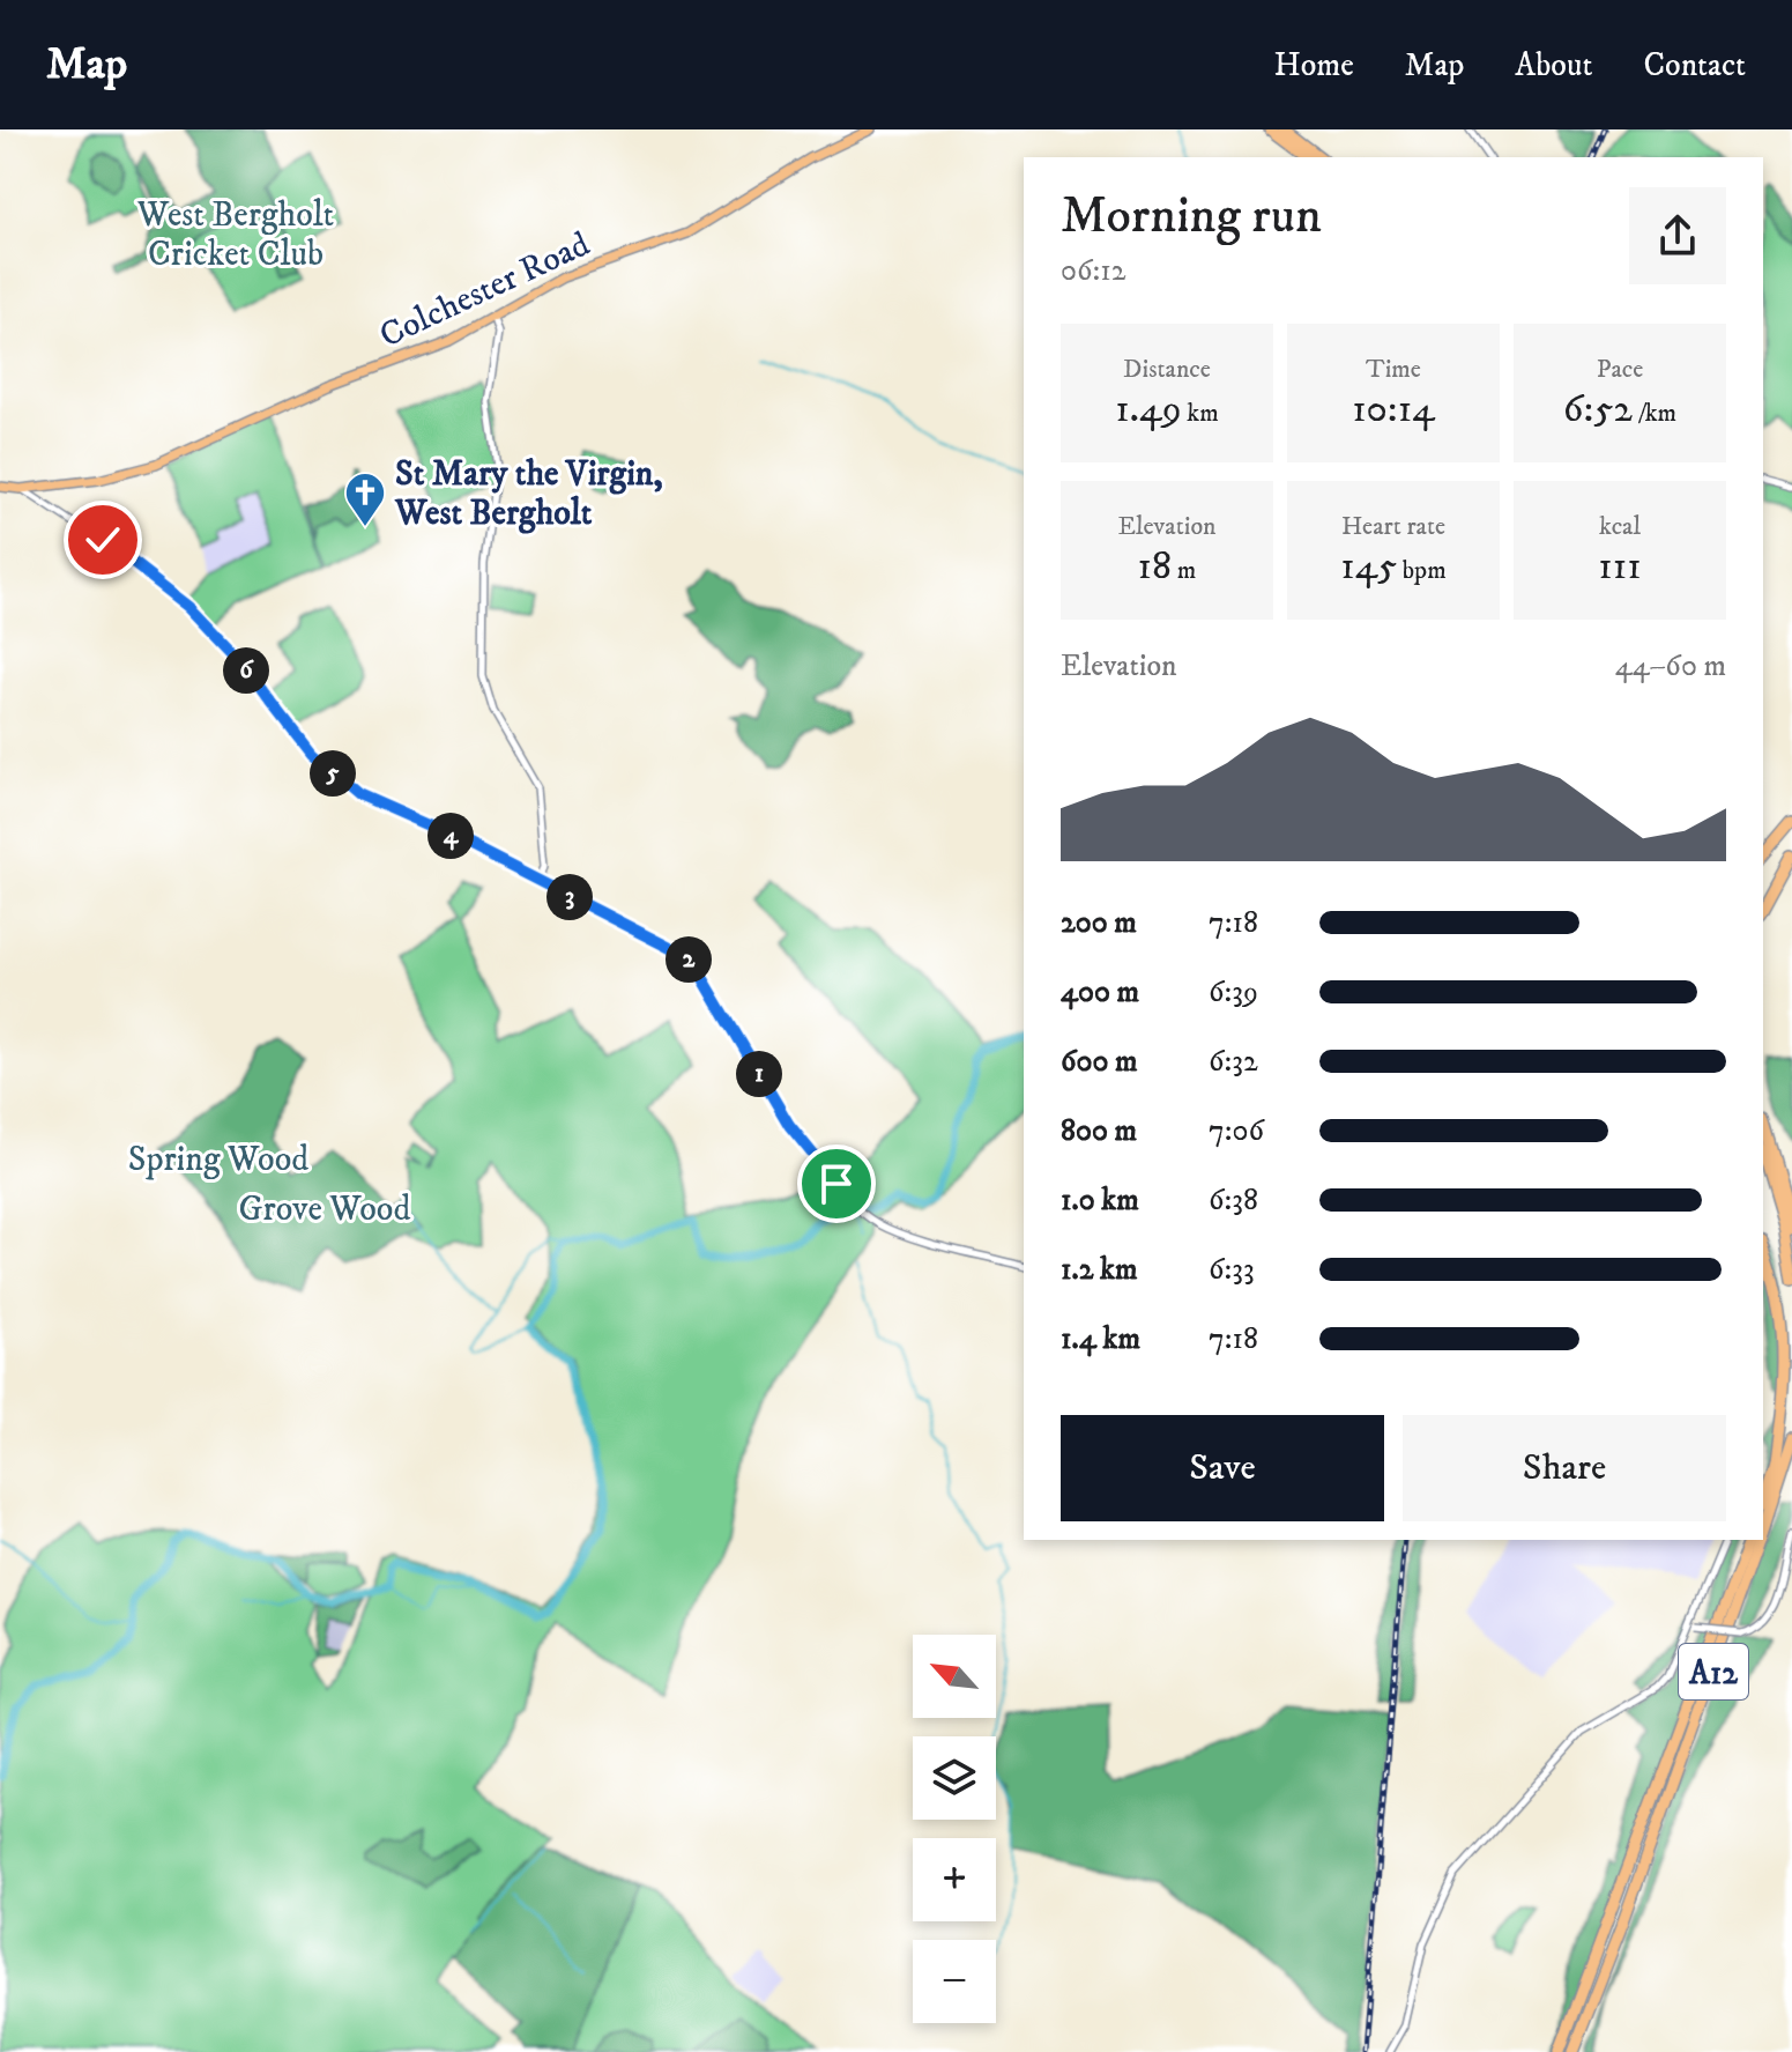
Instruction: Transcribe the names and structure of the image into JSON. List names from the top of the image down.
{
  "streets": {
    "highway": ["A12"],
    "main road": ["Colchester Road"]
  },
  "parks": ["West Bergholt Cricket Club", "Spring Wood", "Grove Wood"],
  "places": {
    "church": ["St Mary the Virgin, West Bergholt"]
  },
  "north": "top left",
  "page": {
    "header": "Map",
    "nav": [
      "Home",
      "Map",
      "About",
      "Contact"
    ],
    "heading": ["Morning run", "06:12"],
    "stats": [
      ["Distance", "1.49 km"],
      ["Time", "10:14"],
      ["Pace", "6:52 /km"],
      ["Elevation", "18 m"],
      ["Heart rate", "145 bpm"],
      ["kcal", "111"]
    ],
    "chart": ["Elevation", "44–60 m"],
    "pins": [
      "6",
      "5",
      "4",
      "3",
      "2",
      "1"
    ],
    "list": [
      {
        "name": "200 m",
        "note": "7:18"
      },
      {
        "name": "400 m",
        "note": "6:39"
      },
      {
        "name": "600 m",
        "note": "6:32"
      },
      {
        "name": "800 m",
        "note": "7:06"
      },
      {
        "name": "1.0 km",
        "note": "6:38"
      },
      {
        "name": "1.2 km",
        "note": "6:33"
      },
      {
        "name": "1.4 km",
        "note": "7:18"
      }
    ],
    "buttons": ["Save", "Share"],
    "map_buttons": ["+", "−"]
  }
}
